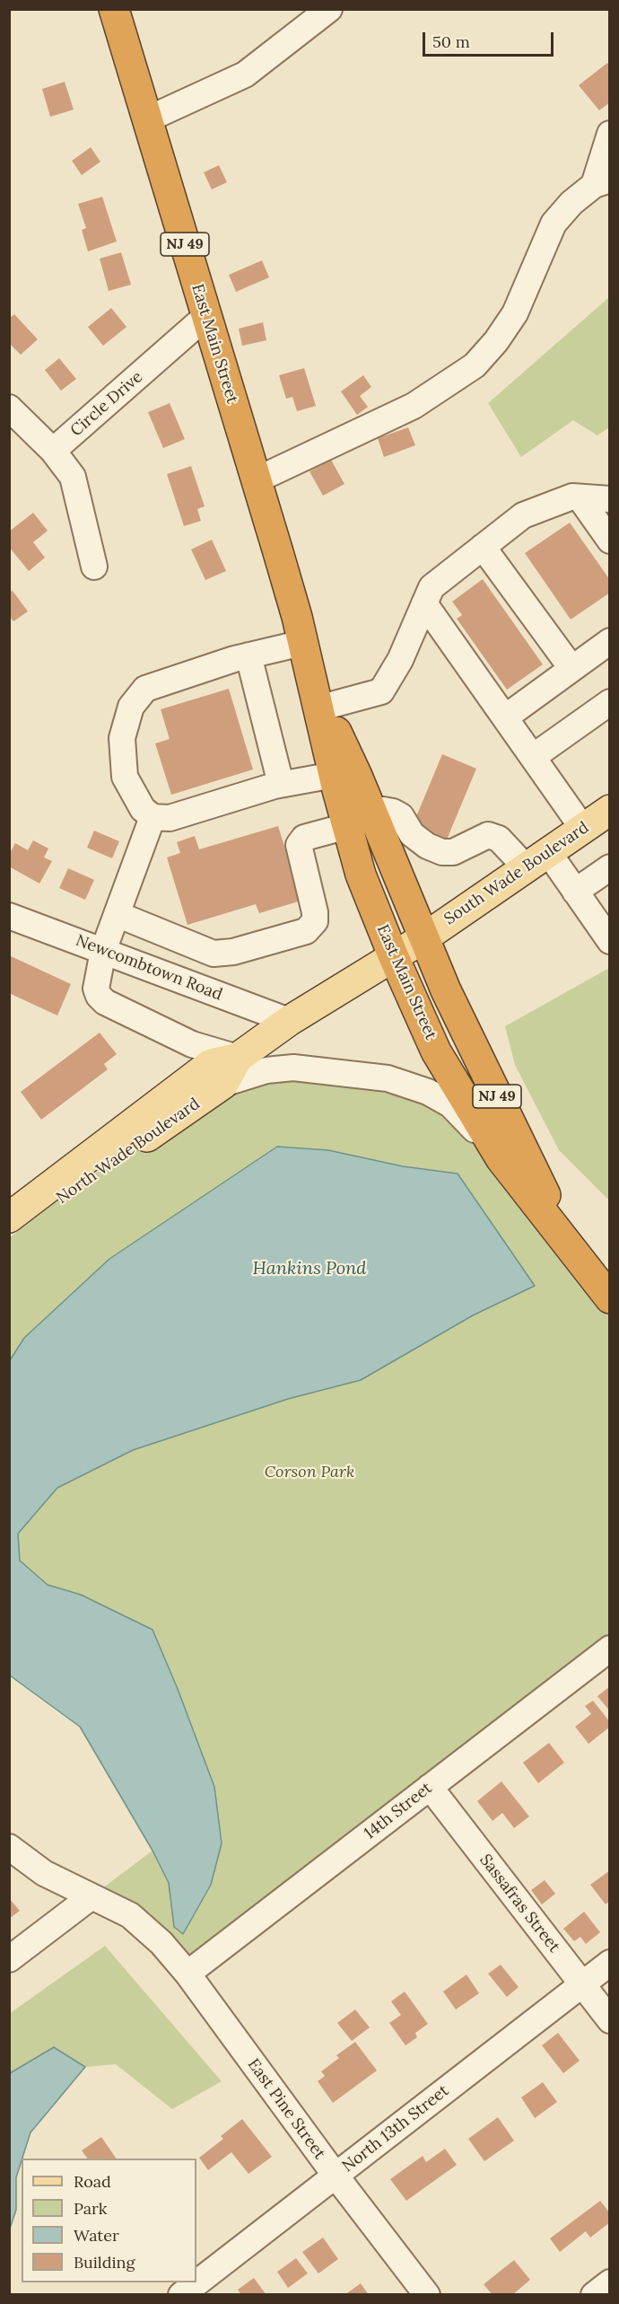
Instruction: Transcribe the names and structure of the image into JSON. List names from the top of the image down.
{
  "streets": {
    "highway": ["NJ 49", "East Main Street"],
    "main road": ["South Wade Boulevard", "North Wade Boulevard"],
    "street": [
      "Circle Drive",
      "Newcombtown Road",
      "14th Street",
      "Sassafras Street",
      "East Pine Street",
      "North 13th Street"
    ]
  },
  "crossings": [
    ["East Main Street", "Circle Drive"],
    ["East Main Street", "South Wade Boulevard"],
    ["East Main Street", "North Wade Boulevard"],
    ["South Wade Boulevard", "North Wade Boulevard"],
    ["Newcombtown Road", "North Wade Boulevard"],
    ["14th Street", "Sassafras Street"],
    ["14th Street", "East Pine Street"],
    ["Sassafras Street", "North 13th Street"],
    ["East Pine Street", "North 13th Street"]
  ],
  "water": ["Hankins Pond"],
  "parks": ["Corson Park"],
  "legend": [
    "Road",
    "Park",
    "Water",
    "Building"
  ],
  "scale_bar": "50 m"
}
